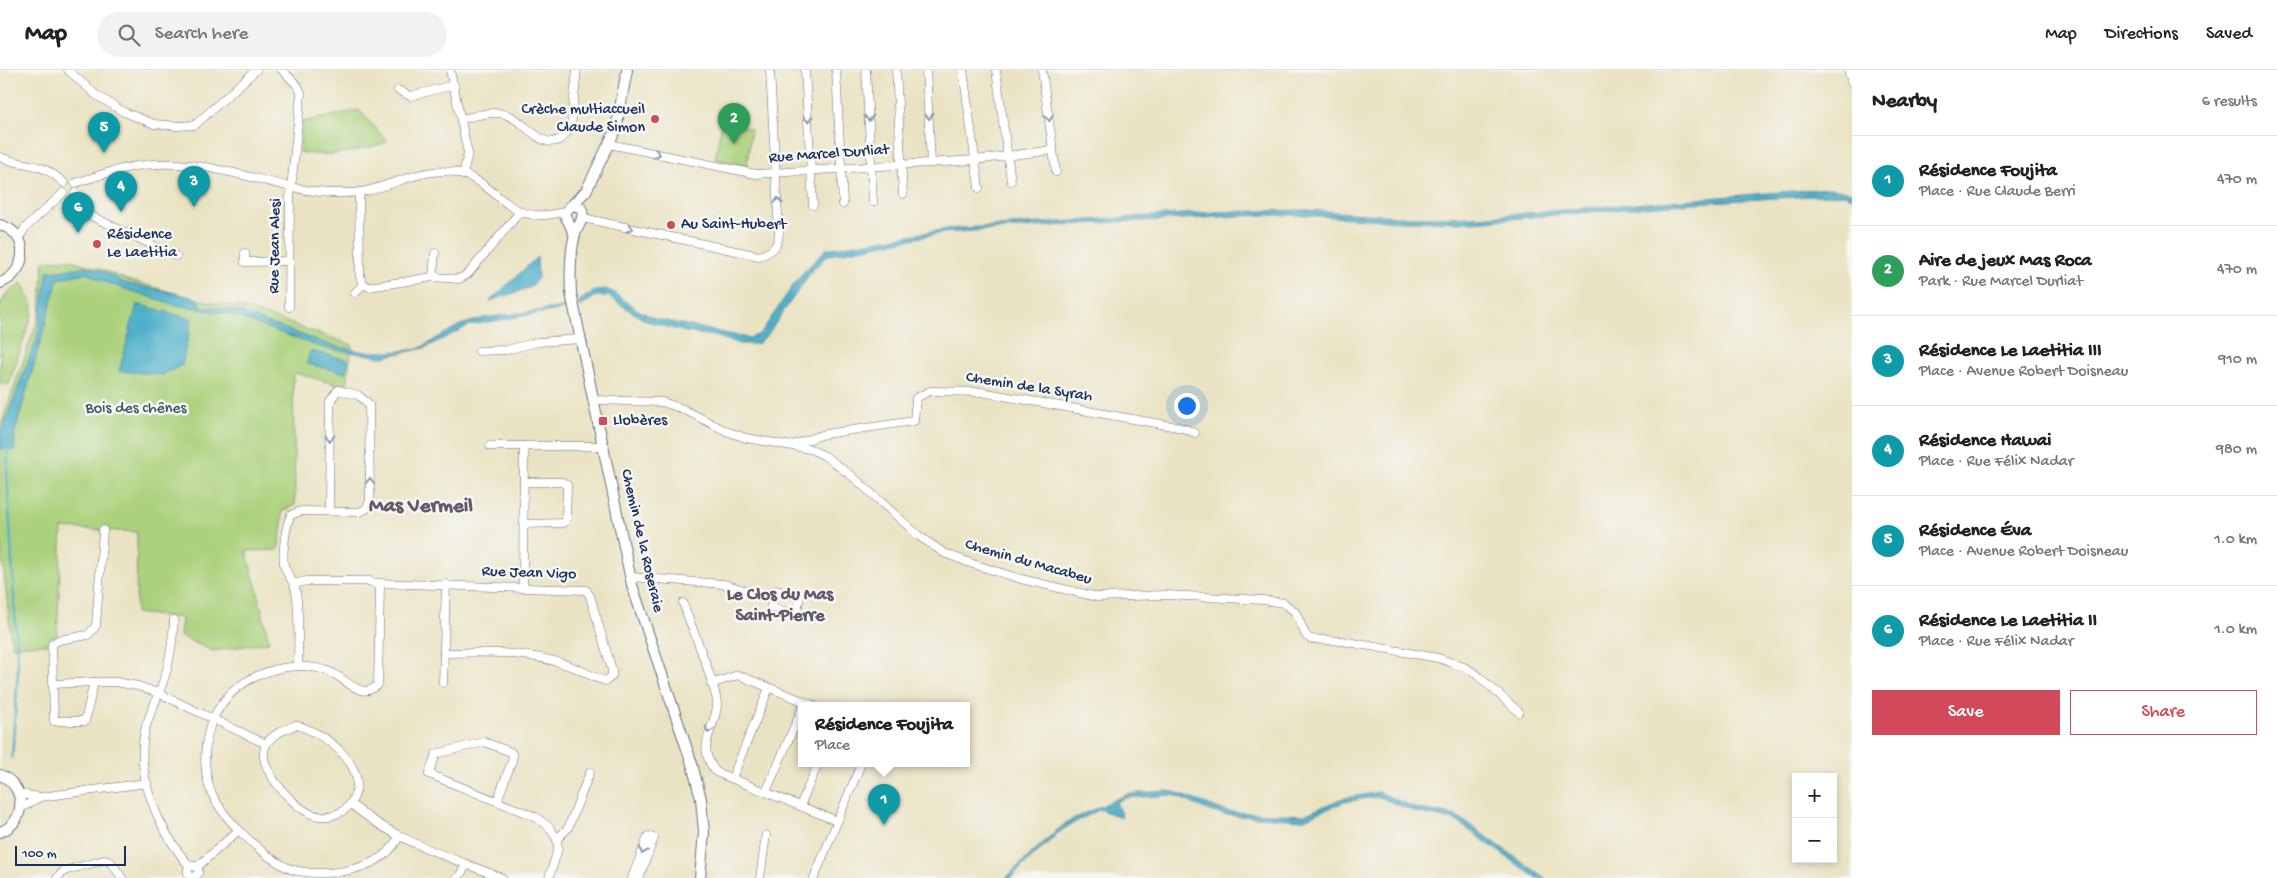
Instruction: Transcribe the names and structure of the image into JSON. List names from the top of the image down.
{
  "streets": {
    "street": [
      "Rue Marcel Durliat",
      "Rue Jean Alesi",
      "Chemin de la Syrah",
      "Chemin de la Roseraie",
      "Chemin du Macabeu",
      "Rue Jean Vigo"
    ]
  },
  "crossings": [
    ["Rue Marcel Durliat", "Chemin de la Roseraie"],
    ["Chemin de la Syrah", "Chemin du Macabeu"],
    ["Chemin de la Roseraie", "Chemin du Macabeu"]
  ],
  "one_way": ["Rue Marcel Durliat"],
  "districts": ["Mas Vermeil", "Le Clos du Mas Saint-Pierre"],
  "parks": ["Bois des chênes"],
  "places": {
    "other": ["Crèche multiaccueil Claude Simon", "Au Saint-Hubert", "Résidence Le Laetitia"],
    "transit": ["Llobères"]
  },
  "scale_bar": "100 m",
  "page": {
    "header": "Map",
    "search": "Search here",
    "nav": ["Map", "Directions", "Saved"],
    "heading": ["Nearby", "6 results"],
    "pins": [
      "2",
      "5",
      "3",
      "4",
      "6",
      "1"
    ],
    "list": [
      {
        "mark": "1",
        "name": "Résidence Foujita",
        "note": "Place · Rue Claude Berri",
        "value": "470 m"
      },
      {
        "mark": "2",
        "name": "Aire de jeux Mas Roca",
        "note": "Park · Rue Marcel Durliat",
        "value": "470 m"
      },
      {
        "mark": "3",
        "name": "Résidence Le Laetitia III",
        "note": "Place · Avenue Robert Doisneau",
        "value": "910 m"
      },
      {
        "mark": "4",
        "name": "Résidence Hawai",
        "note": "Place · Rue Félix Nadar",
        "value": "980 m"
      },
      {
        "mark": "5",
        "name": "Résidence Éva",
        "note": "Place · Avenue Robert Doisneau",
        "value": "1.0 km"
      },
      {
        "mark": "6",
        "name": "Résidence Le Laetitia II",
        "note": "Place · Rue Félix Nadar",
        "value": "1.0 km"
      }
    ],
    "buttons": ["Save", "Share"],
    "popup": ["Résidence Foujita", "Place"],
    "map_buttons": ["+", "−"],
    "scale": "100 m"
  }
}
